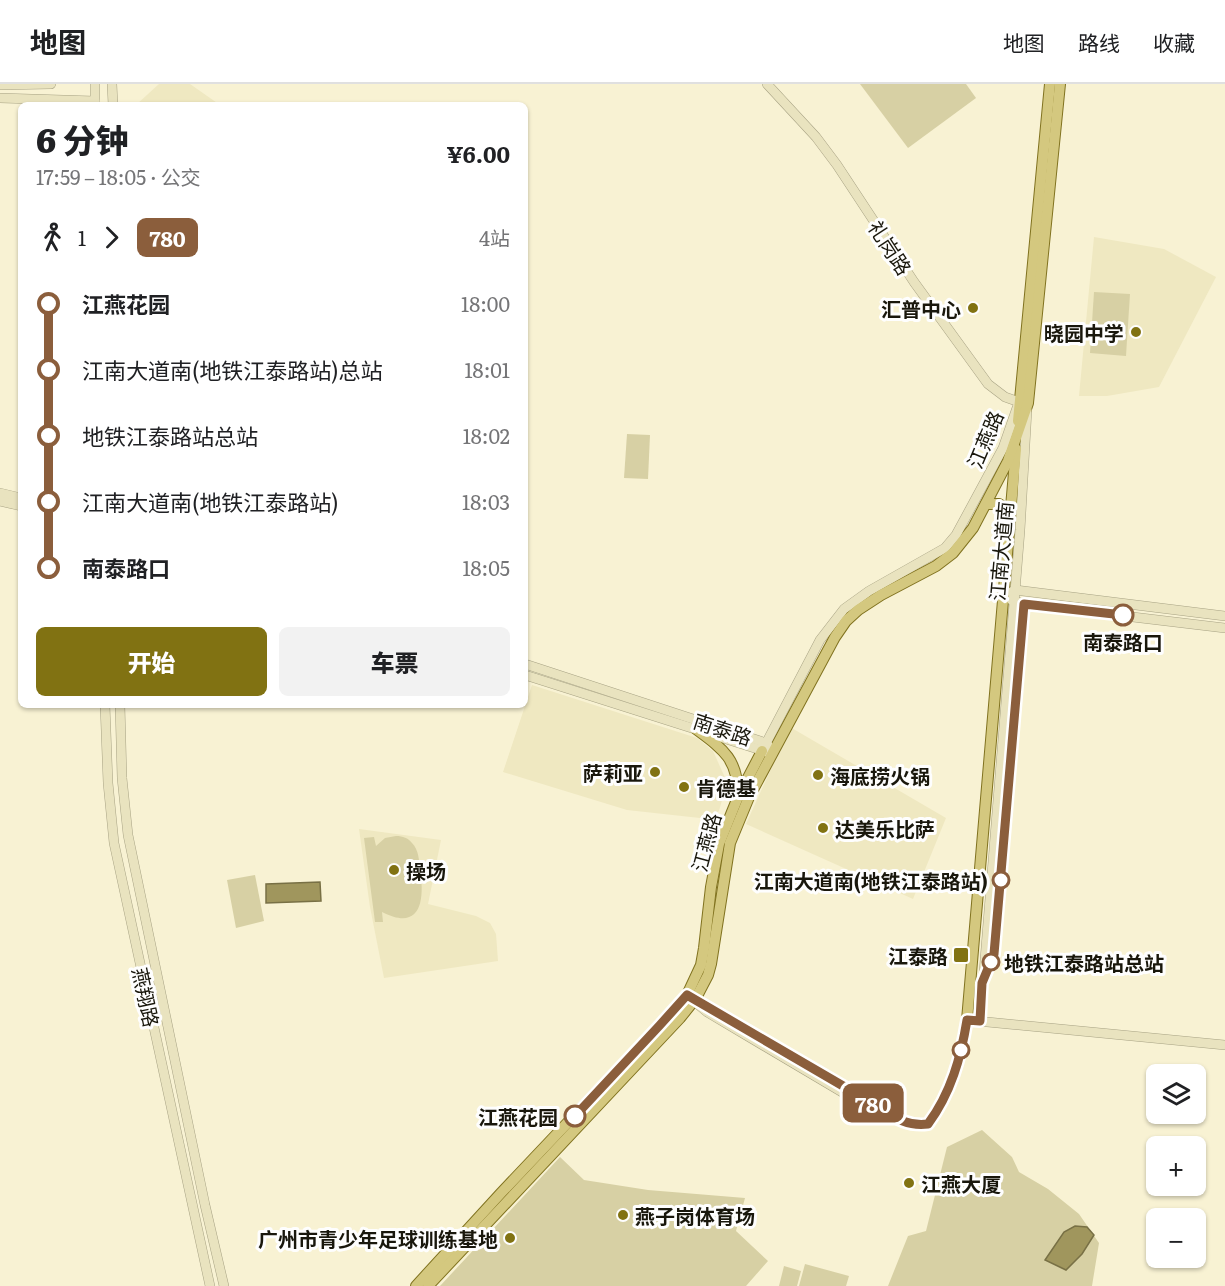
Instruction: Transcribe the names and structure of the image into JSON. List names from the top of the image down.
{
  "streets": {
    "main road": [
      "礼岗路",
      "江燕路",
      "江南大道南",
      "南泰路",
      "燕翔路"
    ]
  },
  "crossings": [
    ["礼岗路", "江燕路"],
    ["礼岗路", "江南大道南"],
    ["江燕路", "江南大道南"],
    ["江燕路", "南泰路"]
  ],
  "places": {
    "other": [
      "汇普中心",
      "晓园中学",
      "南泰路口",
      "萨莉亚",
      "海底捞火锅",
      "肯德基",
      "达美乐比萨",
      "操场",
      "江南大道南(地铁江泰路站)",
      "地铁江泰路站总站",
      "江燕花园",
      "江燕大厦",
      "燕子岗体育场",
      "广州市青少年足球训练基地"
    ],
    "transit": ["江泰路"]
  },
  "lines": ["bus line 780"],
  "page": {
    "header": "地图",
    "nav": ["地图", "路线", "收藏"],
    "on_map": "780",
    "heading": ["6 分钟", "17:59 – 18:05 · 公交", "¥6.00"],
    "legs": ["1", "780", "4站"],
    "list": [
      {
        "name": "江燕花园",
        "value": "18:00"
      },
      {
        "name": "江南大道南(地铁江泰路站)总站",
        "value": "18:01"
      },
      {
        "name": "地铁江泰路站总站",
        "value": "18:02"
      },
      {
        "name": "江南大道南(地铁江泰路站)",
        "value": "18:03"
      },
      {
        "name": "南泰路口",
        "value": "18:05"
      }
    ],
    "buttons": ["开始", "车票"],
    "map_buttons": ["+", "−"]
  }
}
